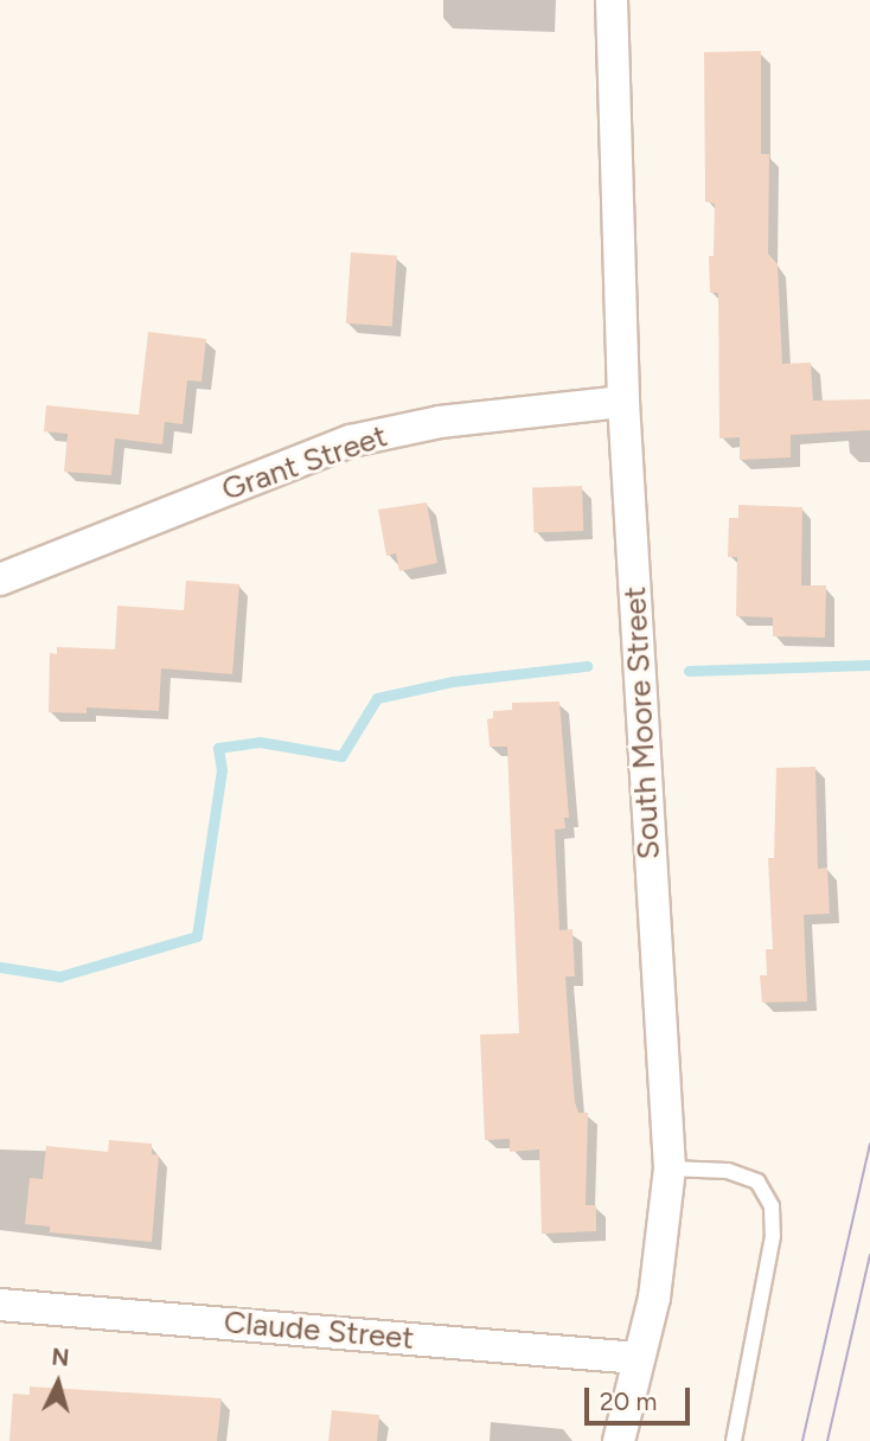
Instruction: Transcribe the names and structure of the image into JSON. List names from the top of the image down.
{
  "streets": {
    "street": ["Grant Street", "South Moore Street", "Claude Street"]
  },
  "crossings": [
    ["Grant Street", "South Moore Street"],
    ["South Moore Street", "Claude Street"]
  ],
  "scale_bar": "20 m",
  "north": "top"
}
